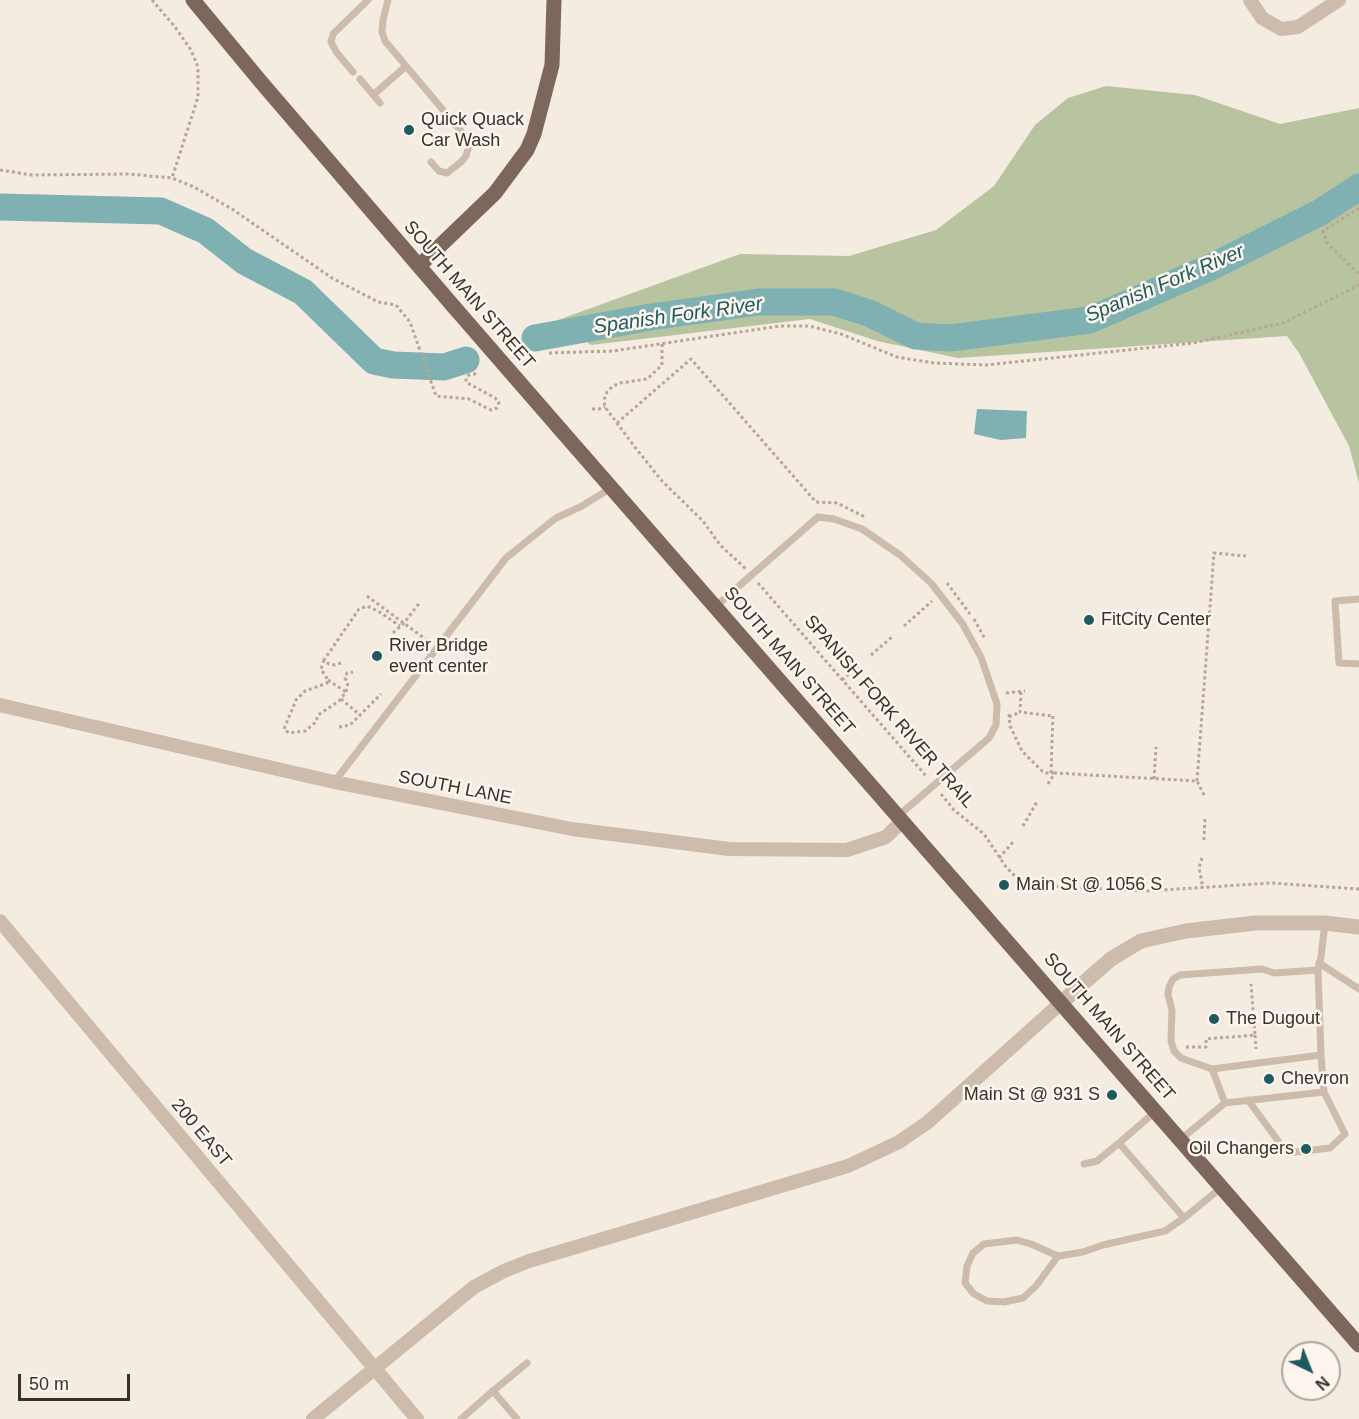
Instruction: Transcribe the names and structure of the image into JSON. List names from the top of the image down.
{
  "streets": {
    "main road": ["SOUTH MAIN STREET"],
    "street": ["SOUTH LANE", "200 EAST"],
    "path": ["SPANISH FORK RIVER TRAIL"]
  },
  "crossings": [
    ["SOUTH MAIN STREET", "SOUTH LANE"]
  ],
  "water": ["Spanish Fork River"],
  "places": [
    "Quick Quack Car Wash",
    "FitCity Center",
    "River Bridge event center",
    "Main St @ 1056 S",
    "The Dugout",
    "Chevron",
    "Main St @ 931 S",
    "Oil Changers"
  ],
  "scale_bar": "50 m",
  "north": "bottom right"
}
